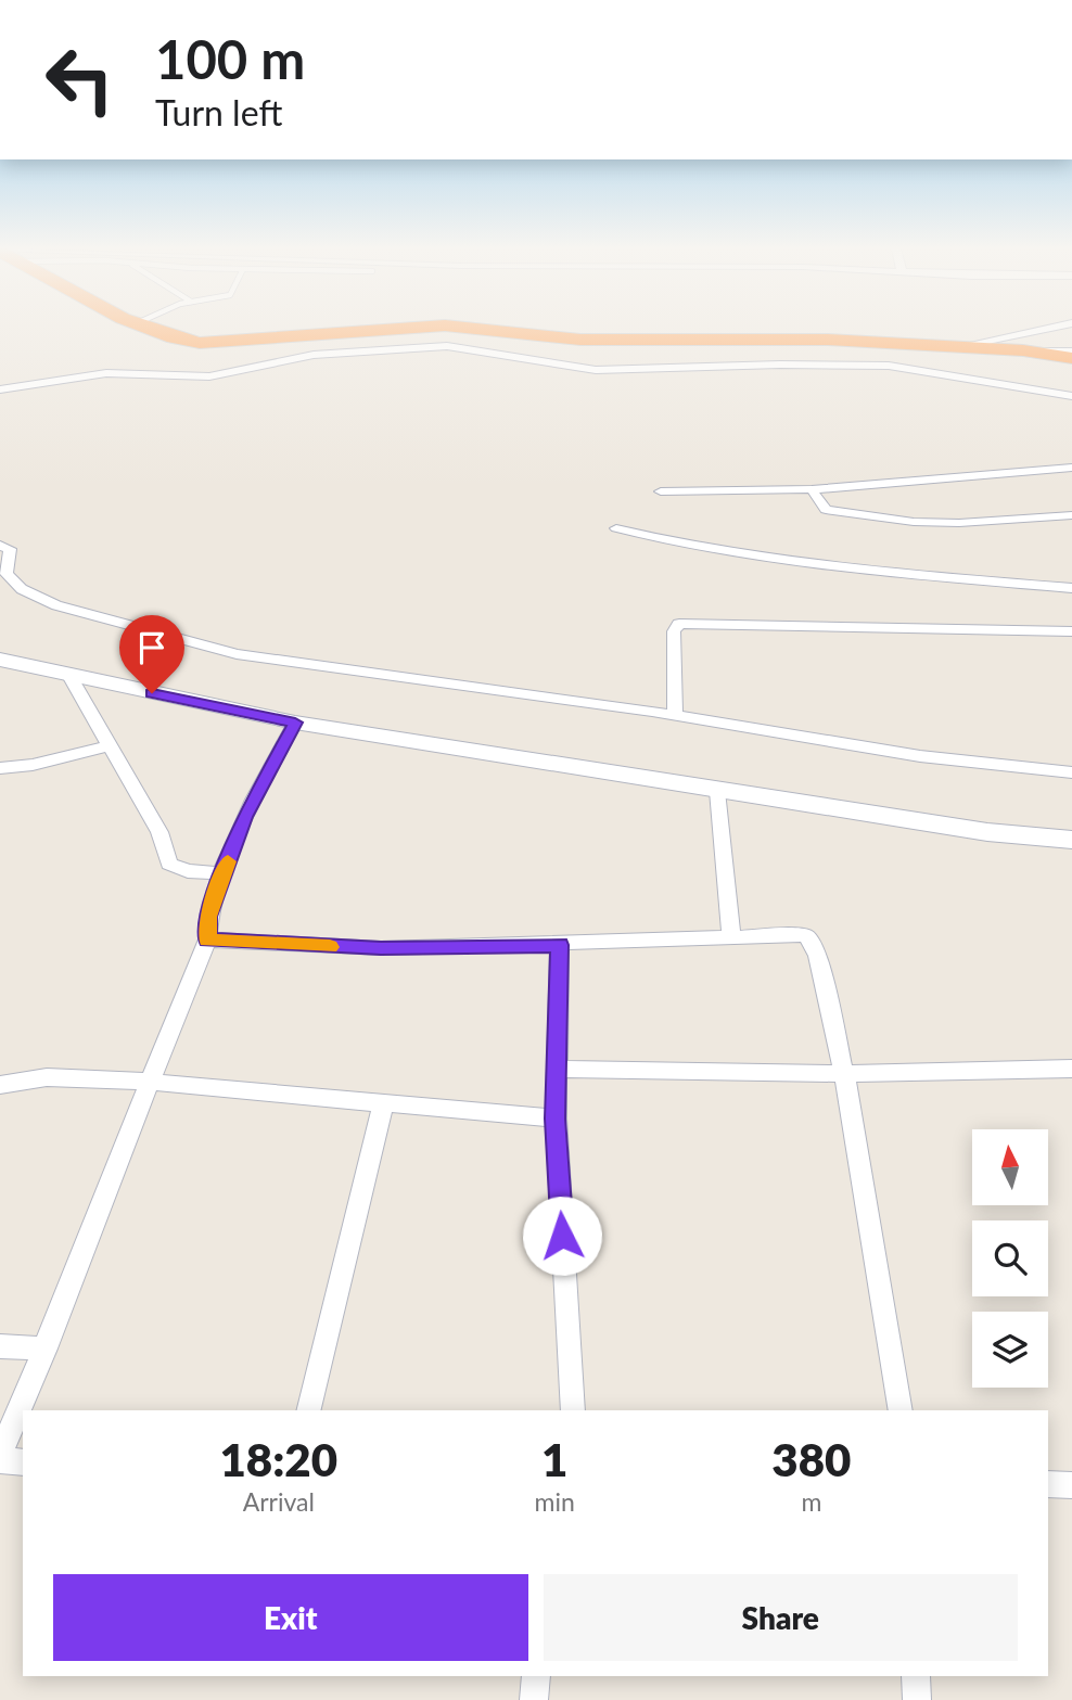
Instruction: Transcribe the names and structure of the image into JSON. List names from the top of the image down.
{
  "north": "top",
  "page": {
    "turn": ["100 m", "Turn left"],
    "eta": [
      "18:20",
      "Arrival",
      "1",
      "min",
      "380",
      "m"
    ],
    "buttons": ["Exit", "Share"]
  }
}
